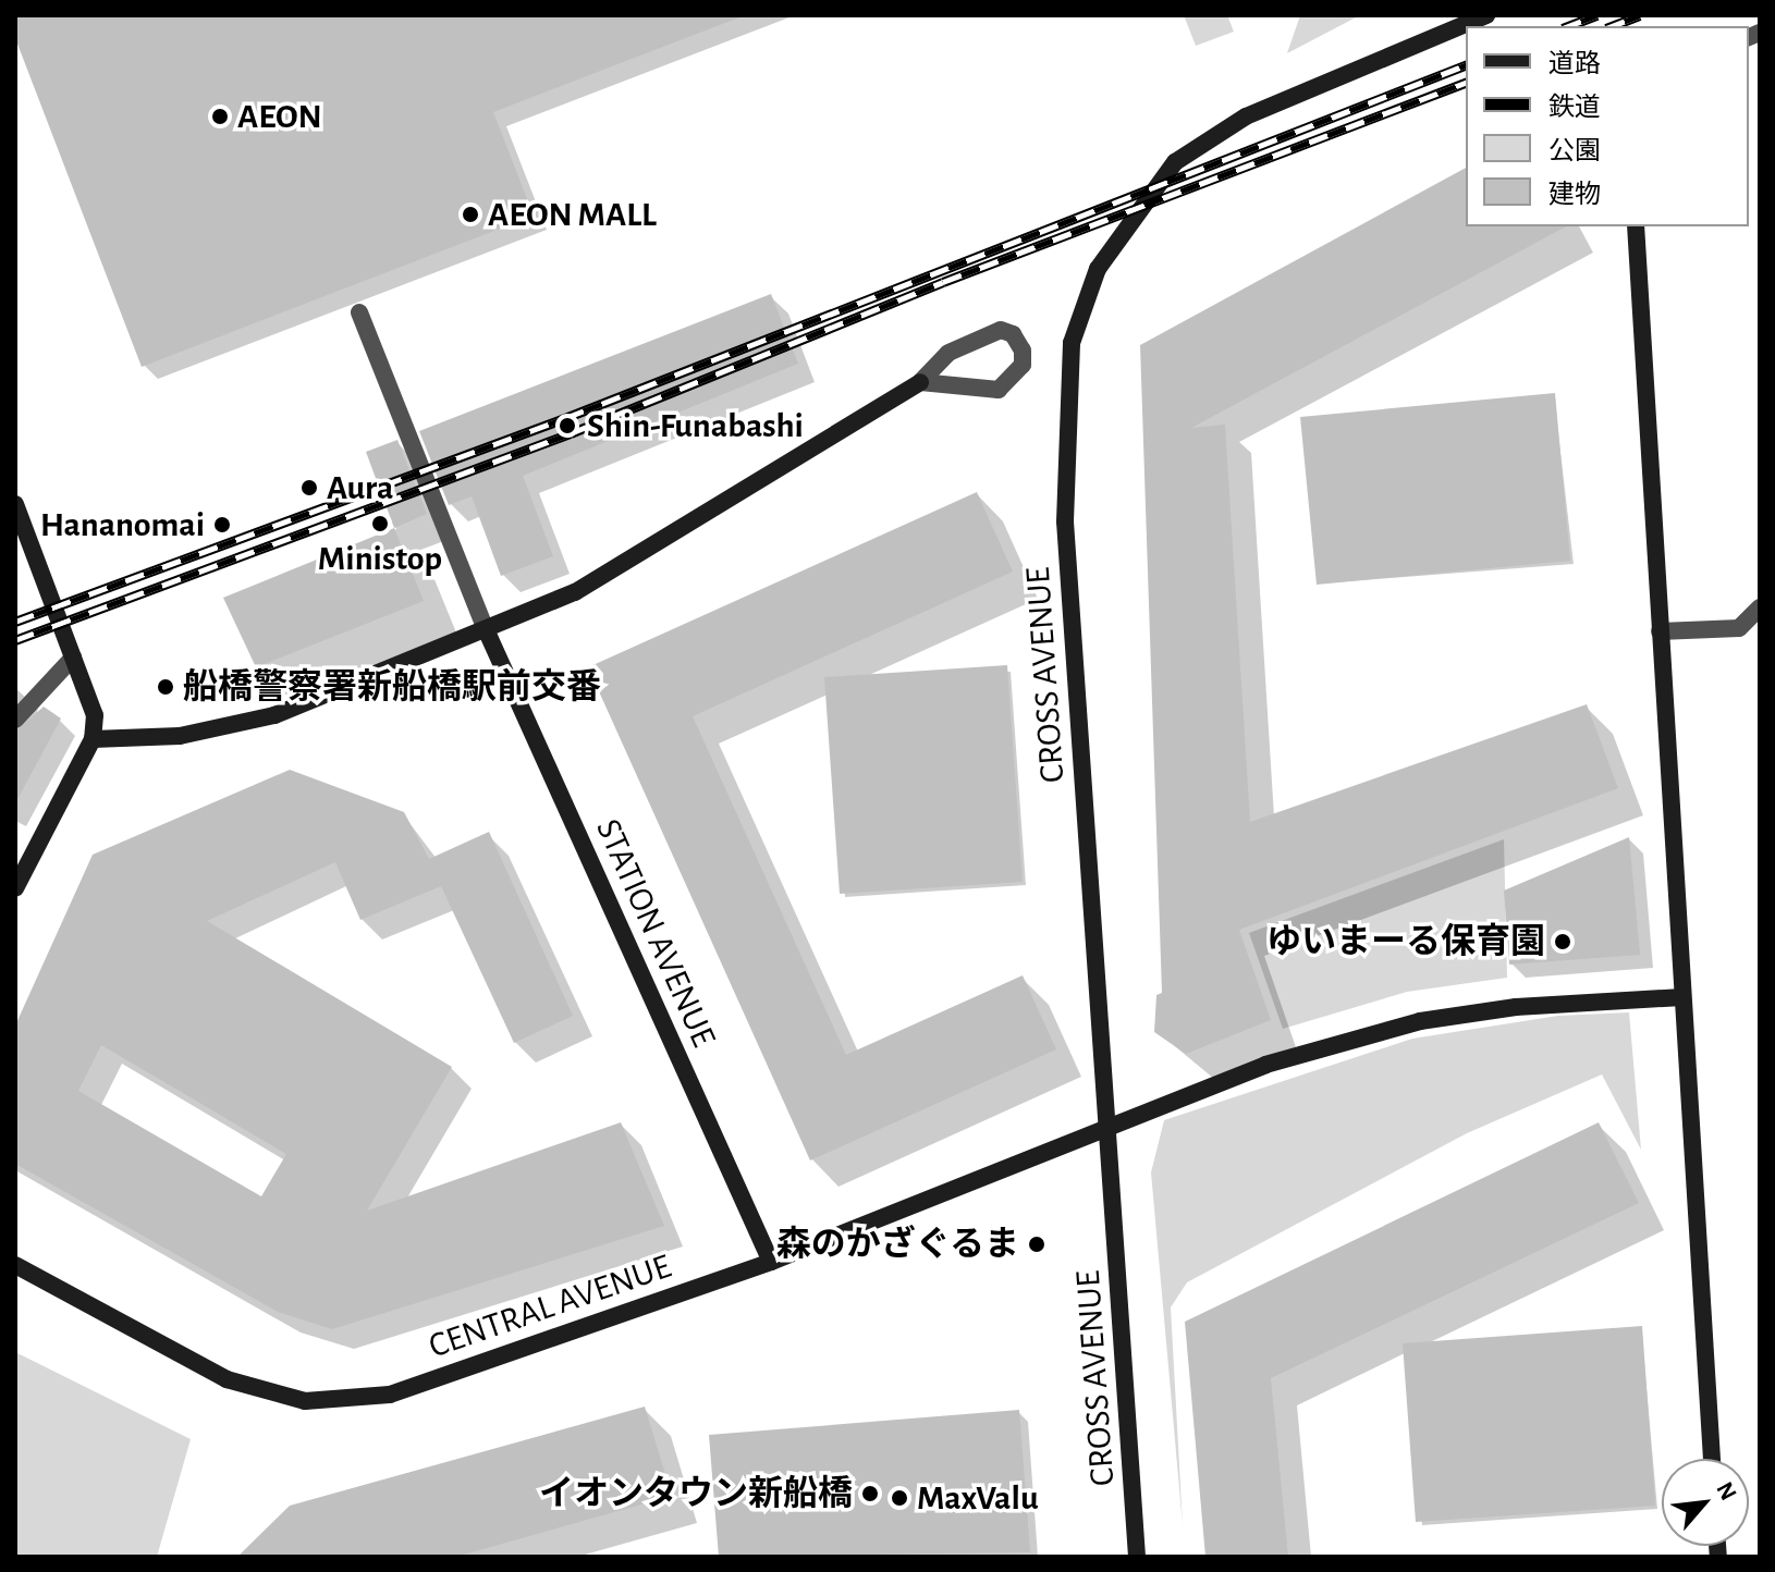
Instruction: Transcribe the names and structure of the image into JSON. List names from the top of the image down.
{
  "streets": {
    "street": ["CROSS AVENUE", "STATION AVENUE", "CENTRAL AVENUE"]
  },
  "crossings": [
    ["CROSS AVENUE", "CENTRAL AVENUE"],
    ["STATION AVENUE", "CENTRAL AVENUE"]
  ],
  "places": [
    "AEON",
    "AEON MALL",
    "Shin-Funabashi",
    "Aura",
    "Ministop",
    "Hananomai",
    "船橋警察署新船橋駅前交番",
    "ゆいまーる保育園",
    "森のかざぐるま",
    "イオンタウン新船橋",
    "MaxValu"
  ],
  "legend": [
    "道路",
    "鉄道",
    "公園",
    "建物"
  ],
  "north": "top right"
}
